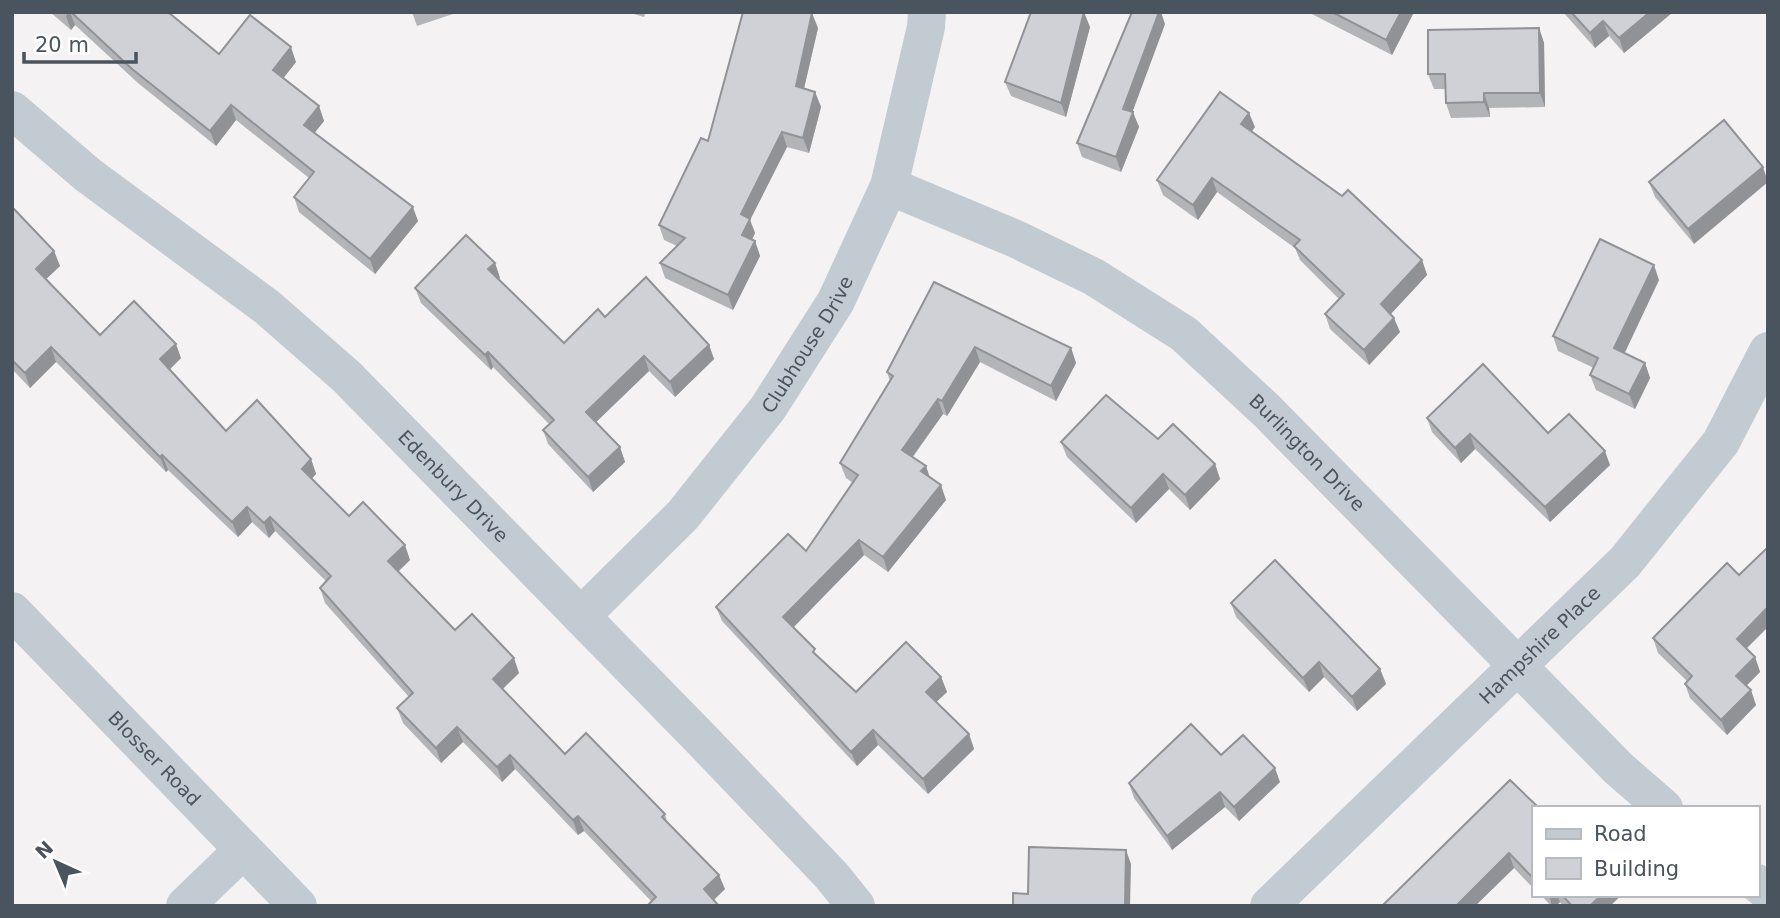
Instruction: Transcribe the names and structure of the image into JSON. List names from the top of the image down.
{
  "streets": {
    "street": [
      "Clubhouse Drive",
      "Burlington Drive",
      "Edenbury Drive",
      "Hampshire Place",
      "Blosser Road"
    ]
  },
  "crossings": [
    ["Clubhouse Drive", "Burlington Drive"],
    ["Clubhouse Drive", "Edenbury Drive"],
    ["Burlington Drive", "Hampshire Place"]
  ],
  "legend": ["Road", "Building"],
  "scale_bar": "20 m",
  "north": "top left"
}
